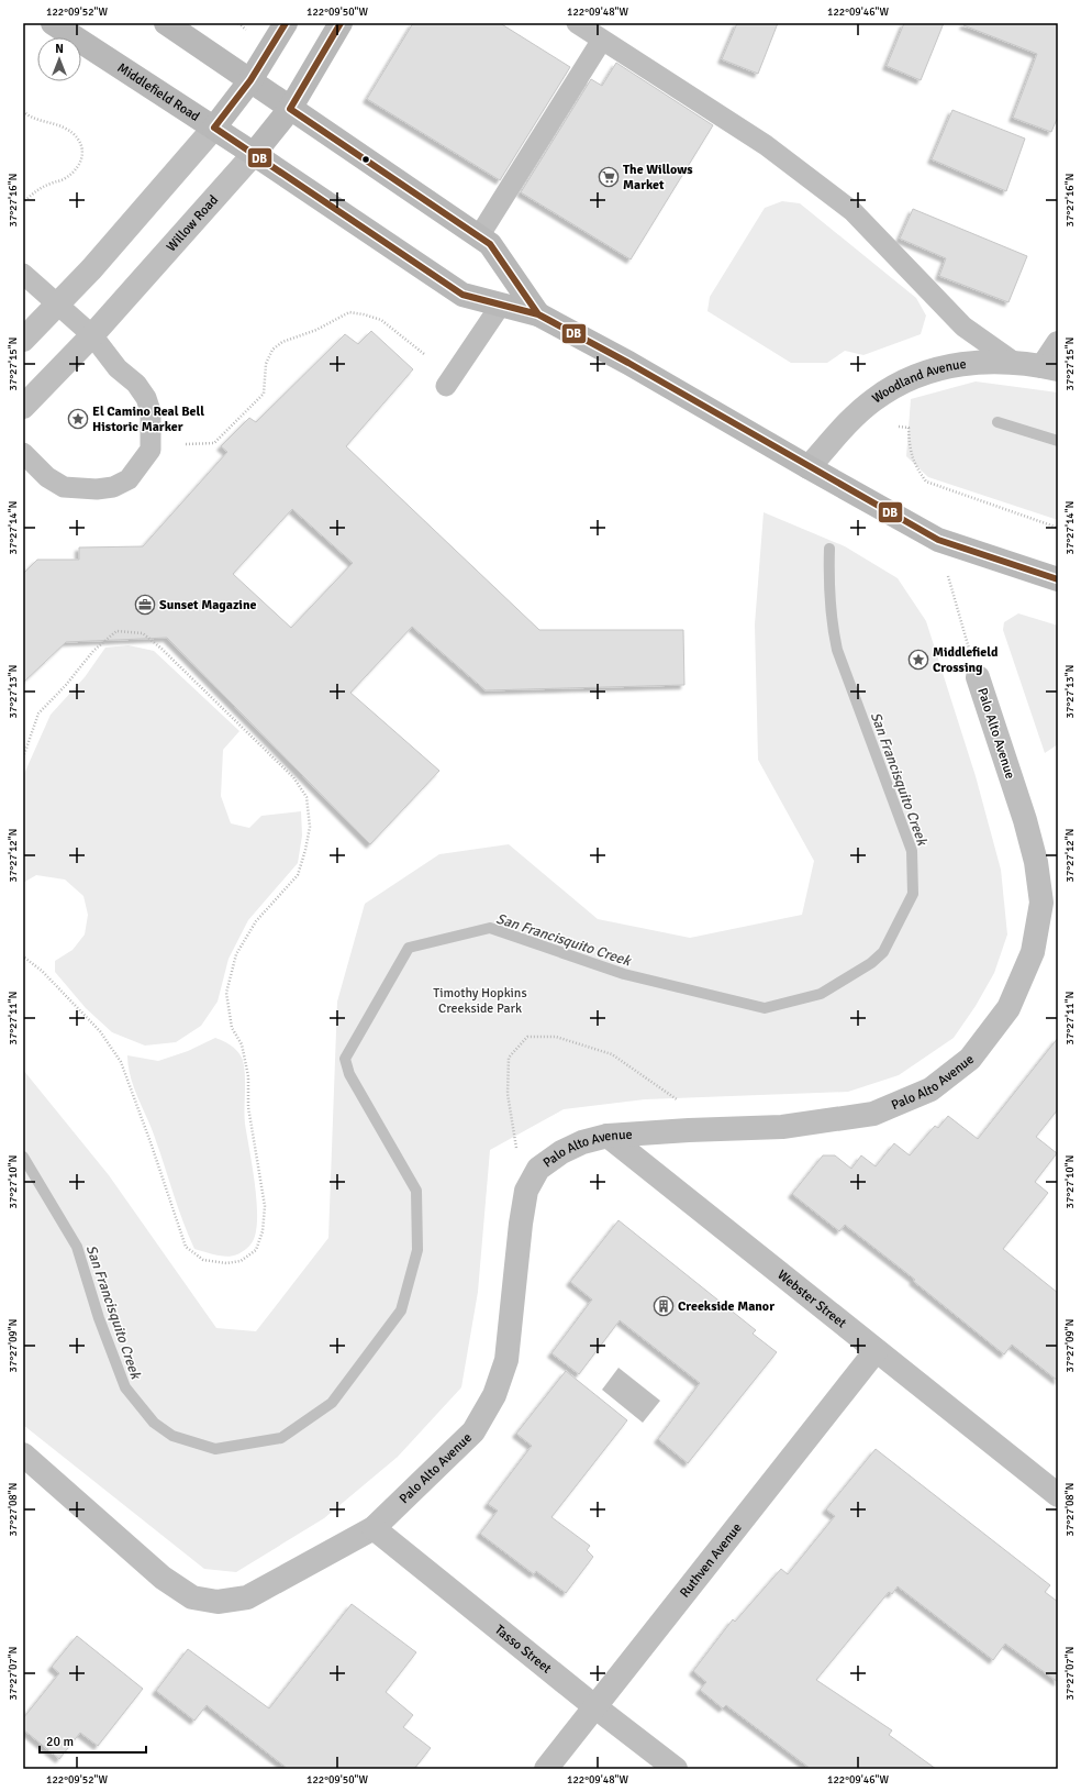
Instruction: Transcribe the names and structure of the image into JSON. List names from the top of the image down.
{
  "streets": {
    "main road": ["Middlefield Road", "Willow Road"],
    "street": [
      "Woodland Avenue",
      "Palo Alto Avenue",
      "Webster Street",
      "Ruthven Avenue",
      "Tasso Street"
    ]
  },
  "crossings": [
    ["Middlefield Road", "Willow Road"],
    ["Middlefield Road", "Woodland Avenue"],
    ["Palo Alto Avenue", "Webster Street"],
    ["Palo Alto Avenue", "Tasso Street"],
    ["Webster Street", "Ruthven Avenue"],
    ["Ruthven Avenue", "Tasso Street"]
  ],
  "water": ["San Francisquito Creek"],
  "parks": ["Timothy Hopkins Creekside Park"],
  "places": {
    "supermarket": ["The Willows Market"],
    "place": ["El Camino Real Bell Historic Marker", "Middlefield Crossing"],
    "office": ["Sunset Magazine"],
    "building": ["Creekside Manor"]
  },
  "lines": ["transit line DB"],
  "scale_bar": "20 m",
  "north": "top",
  "coordinates": [
    "122°09'52\"W",
    "122°09'50\"W",
    "122°09'48\"W",
    "122°09'46\"W",
    "37°27'16\"N",
    "37°27'15\"N",
    "37°27'14\"N",
    "37°27'13\"N",
    "37°27'12\"N",
    "37°27'11\"N",
    "37°27'10\"N",
    "37°27'09\"N",
    "37°27'08\"N",
    "37°27'07\"N"
  ]
}
